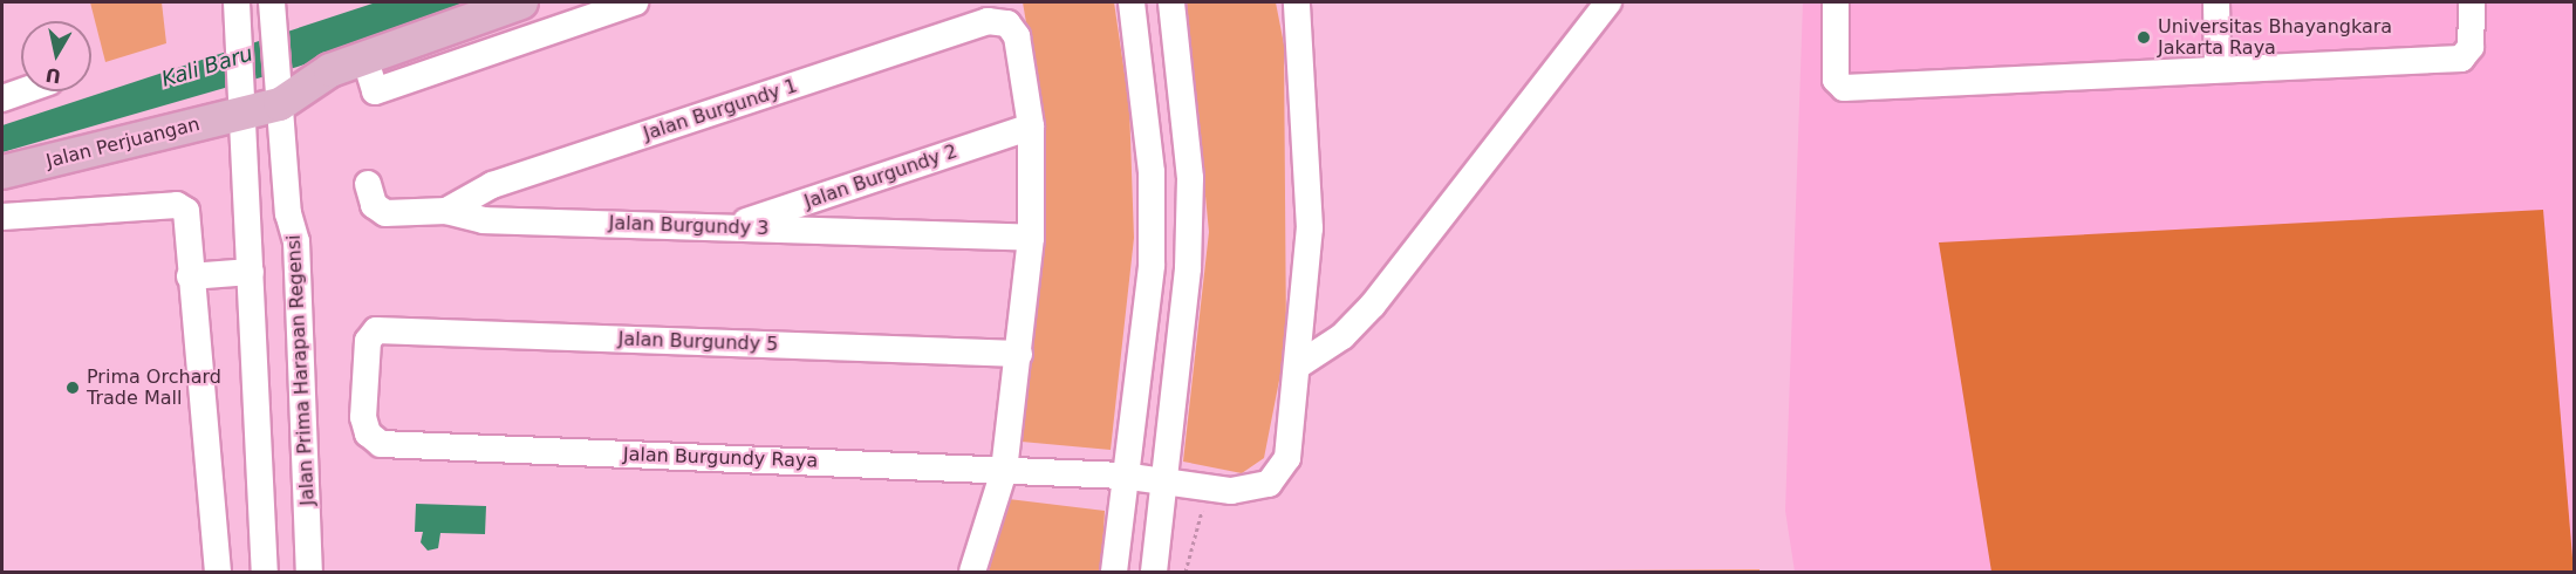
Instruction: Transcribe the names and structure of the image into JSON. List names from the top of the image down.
{
  "streets": {
    "main road": ["Jalan Perjuangan"],
    "street": [
      "Jalan Burgundy 1",
      "Jalan Burgundy 2",
      "Jalan Burgundy 3",
      "Jalan Burgundy 5",
      "Jalan Prima Harapan Regensi",
      "Jalan Burgundy Raya"
    ]
  },
  "crossings": [
    ["Jalan Burgundy 1", "Jalan Burgundy 2"],
    ["Jalan Burgundy 1", "Jalan Burgundy 3"],
    ["Jalan Perjuangan", "Jalan Prima Harapan Regensi"],
    ["Jalan Burgundy 2", "Jalan Burgundy 3"],
    ["Jalan Burgundy 5", "Jalan Burgundy Raya"]
  ],
  "water": ["Kali Baru"],
  "places": ["Universitas Bhayangkara Jakarta Raya", "Prima Orchard Trade Mall"],
  "north": "bottom"
}
